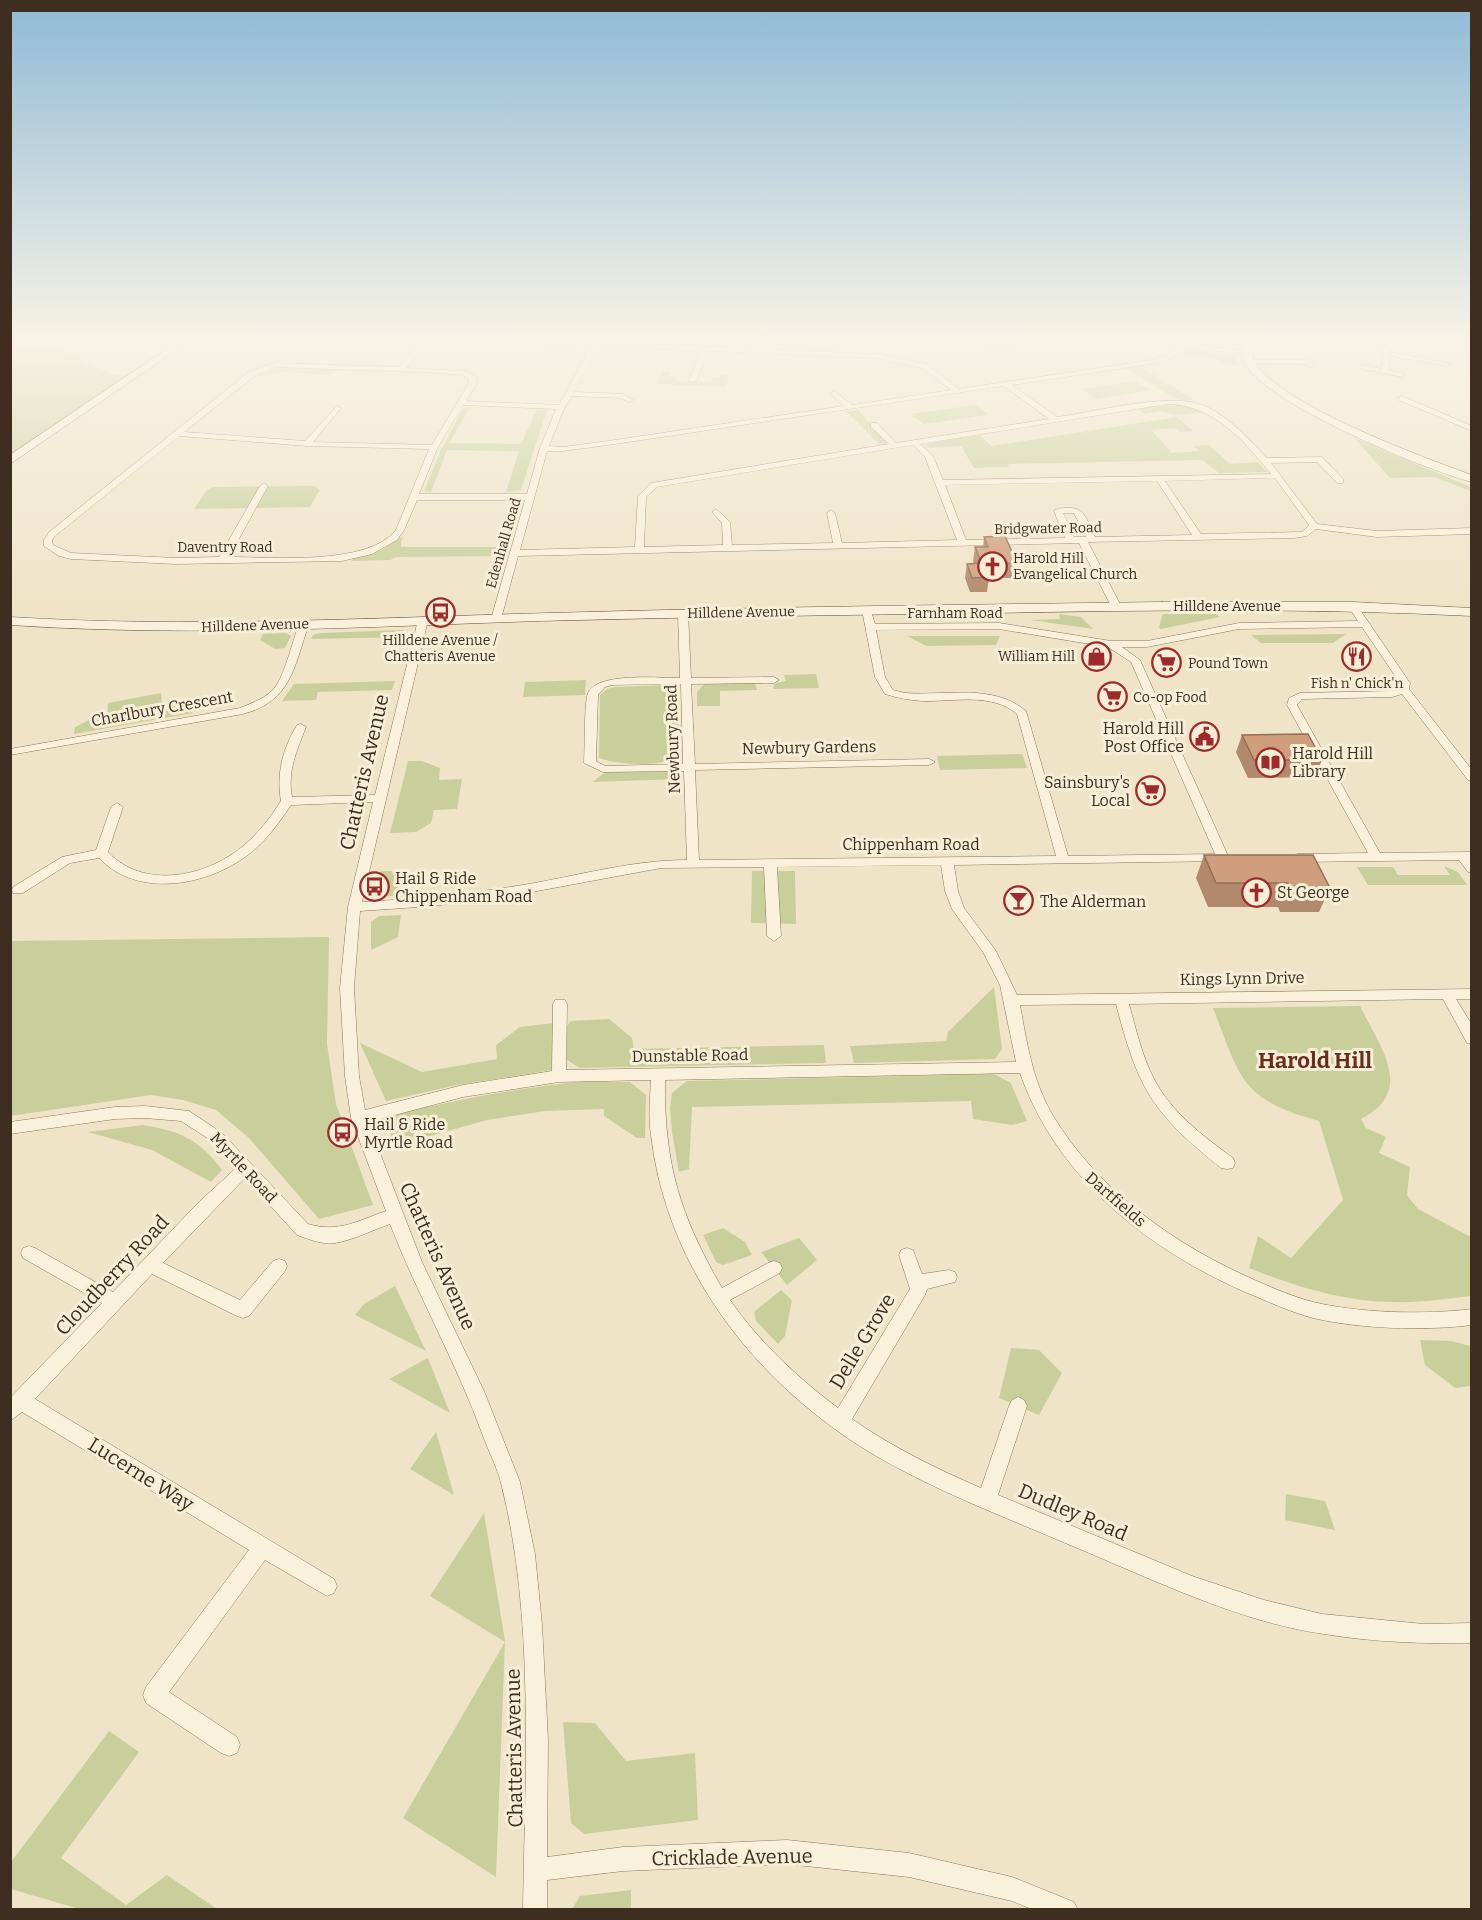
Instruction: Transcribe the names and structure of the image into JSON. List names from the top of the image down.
{
  "streets": {
    "street": [
      "Bridgwater Road",
      "Edenhall Road",
      "Daventry Road",
      "Hilldene Avenue",
      "Farnham Road",
      "Charlbury Crescent",
      "Newbury Road",
      "Newbury Gardens",
      "Chatteris Avenue",
      "Chippenham Road",
      "Kings Lynn Drive",
      "Dunstable Road",
      "Myrtle Road",
      "Dartfields",
      "Cloudberry Road",
      "Delle Grove",
      "Lucerne Way",
      "Dudley Road",
      "Cricklade Avenue"
    ]
  },
  "crossings": [
    ["Bridgwater Road", "Edenhall Road"],
    ["Edenhall Road", "Hilldene Avenue"],
    ["Hilldene Avenue", "Charlbury Crescent"],
    ["Hilldene Avenue", "Newbury Road"],
    ["Hilldene Avenue", "Chatteris Avenue"],
    ["Farnham Road", "Chippenham Road"],
    ["Newbury Road", "Newbury Gardens"],
    ["Newbury Road", "Chippenham Road"],
    ["Chatteris Avenue", "Chippenham Road"],
    ["Chatteris Avenue", "Dunstable Road"],
    ["Chatteris Avenue", "Myrtle Road"],
    ["Chatteris Avenue", "Cricklade Avenue"],
    ["Chippenham Road", "Dartfields"],
    ["Kings Lynn Drive", "Dartfields"],
    ["Dunstable Road", "Dartfields"],
    ["Dunstable Road", "Dudley Road"],
    ["Myrtle Road", "Cloudberry Road"],
    ["Cloudberry Road", "Lucerne Way"],
    ["Delle Grove", "Dudley Road"]
  ],
  "districts": ["Harold Hill"],
  "places": {
    "church": ["Harold Hill Evangelical Church", "St George"],
    "bus stop": ["Hilldene Avenue / Chatteris Avenue", "Hail & Ride Chippenham Road", "Hail & Ride Myrtle Road"],
    "shop": ["William Hill"],
    "restaurant": ["Fish n' Chick'n"],
    "supermarket": ["Pound Town", "Co-op Food", "Sainsbury's Local"],
    "public building": ["Harold Hill Post Office"],
    "library": ["Harold Hill Library"],
    "bar": ["The Alderman"]
  }
}
